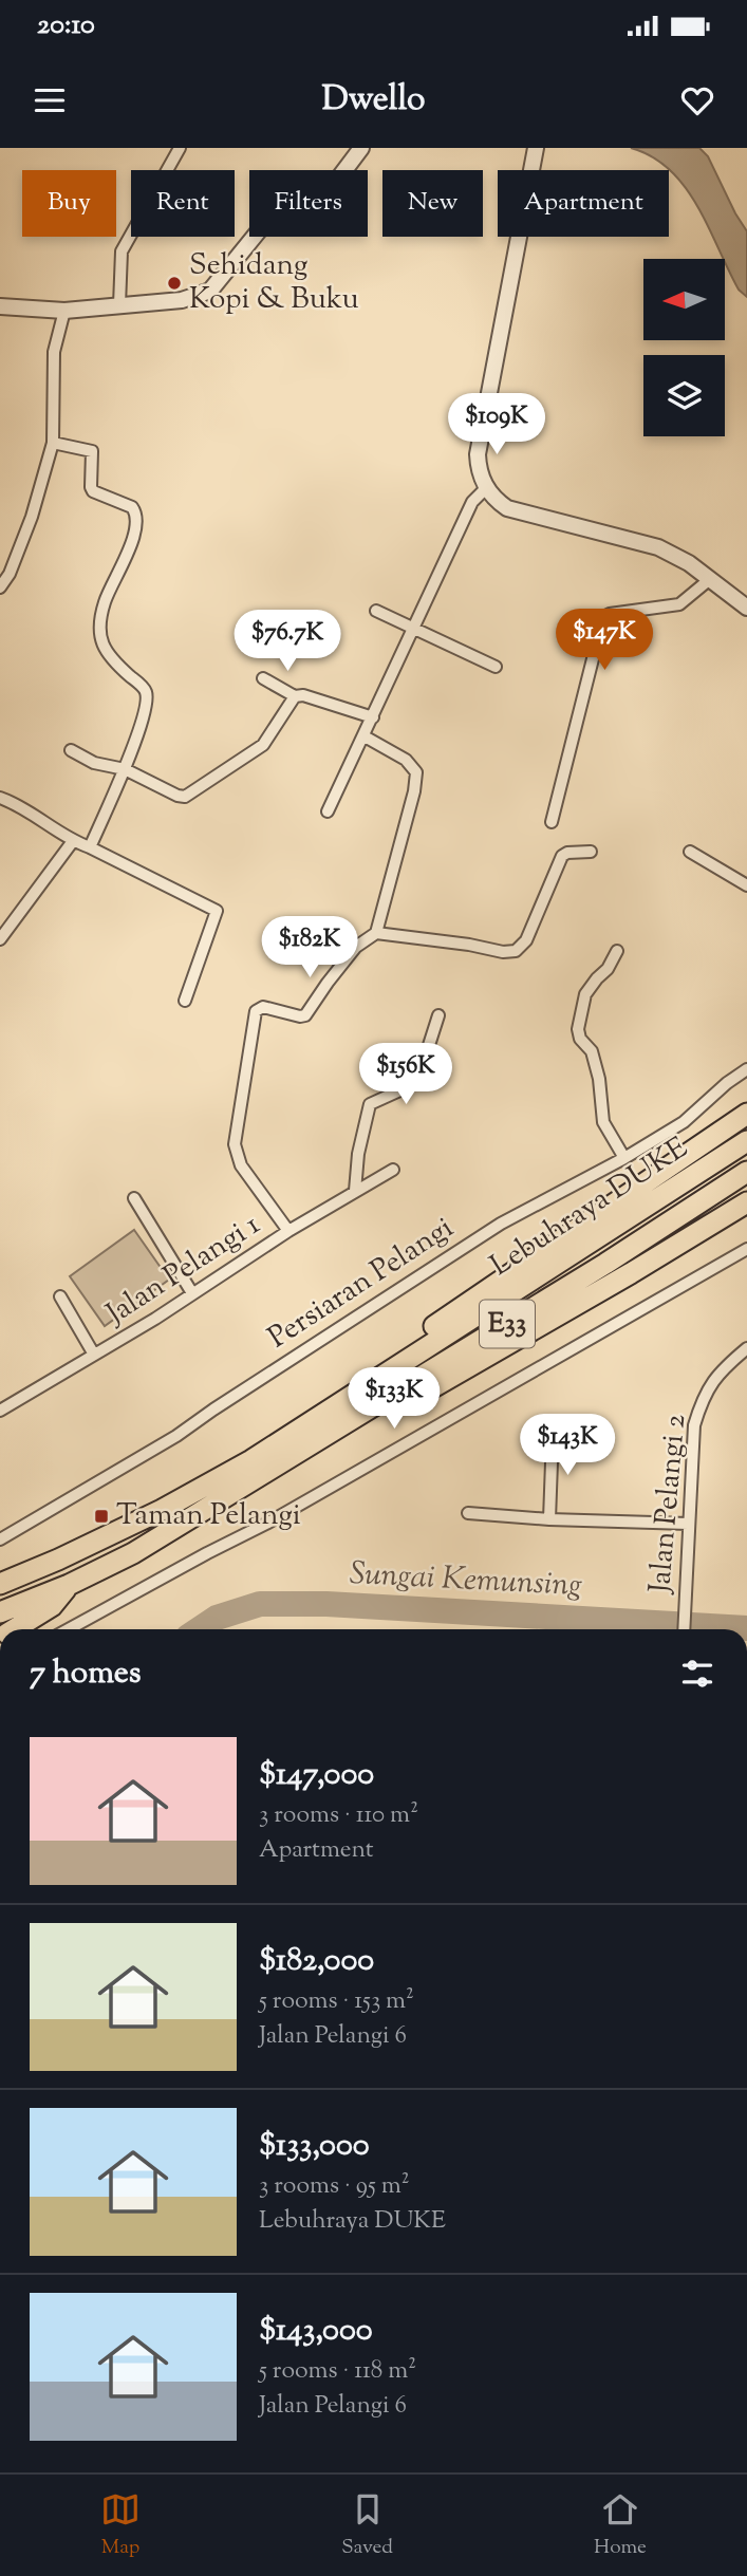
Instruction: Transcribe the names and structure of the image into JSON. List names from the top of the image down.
{
  "streets": {
    "highway": ["Lebuhraya DUKE", "E33"],
    "street": ["Jalan Pelangi 1", "Persiaran Pelangi", "Jalan Pelangi 2"]
  },
  "water": ["Sungai Kemunsing"],
  "places": {
    "other": ["Sehidang Kopi & Buku"],
    "transit": ["Taman Pelangi"]
  },
  "north": "left",
  "page": {
    "status": "20:10",
    "header": "Dwello",
    "chip": [
      "Buy",
      "Rent",
      "Filters",
      "New",
      "Apartment"
    ],
    "price": [
      "$109K",
      "$147K",
      "$76.7K",
      "$182K",
      "$156K",
      "$133K",
      "$143K"
    ],
    "heading": "7 homes",
    "list": [
      {
        "name": "$147,000",
        "note": "3 rooms · 110 m² · Apartment"
      },
      {
        "name": "$182,000",
        "note": "5 rooms · 153 m² · Jalan Pelangi 6"
      },
      {
        "name": "$133,000",
        "note": "3 rooms · 95 m² · Lebuhraya DUKE"
      },
      {
        "name": "$143,000",
        "note": "5 rooms · 118 m² · Jalan Pelangi 6"
      }
    ],
    "tabs": ["Map", "Saved", "Home"]
  }
}
